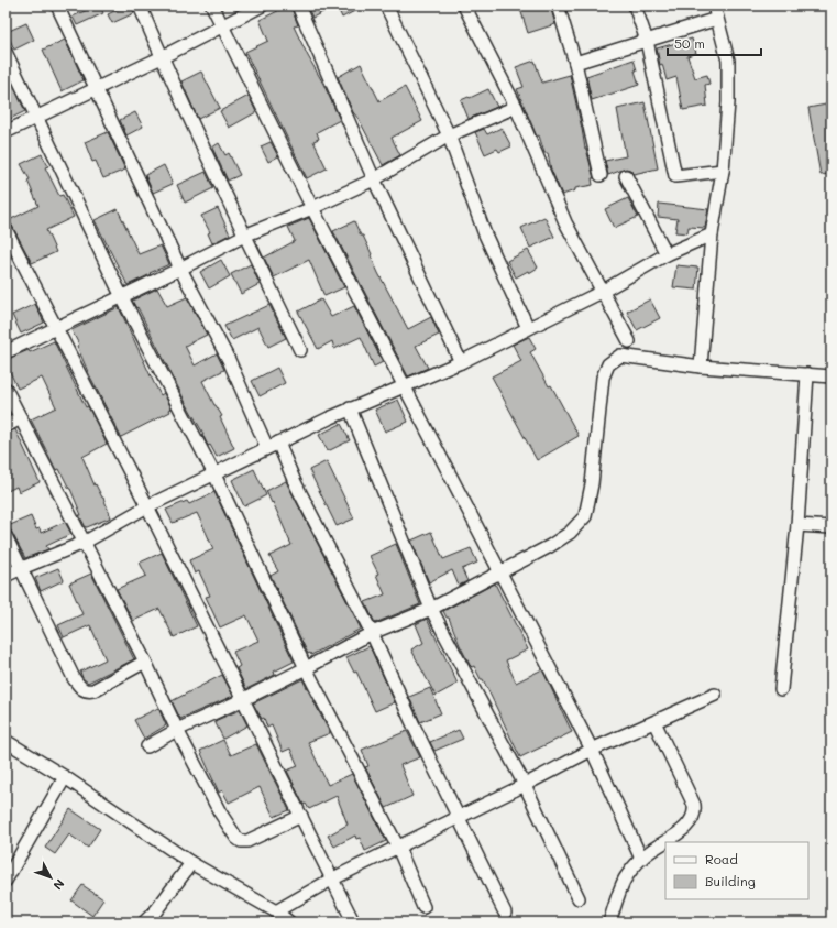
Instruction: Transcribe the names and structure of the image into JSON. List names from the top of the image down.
{
  "legend": ["Road", "Building"],
  "scale_bar": "50 m",
  "north": "bottom right"
}
